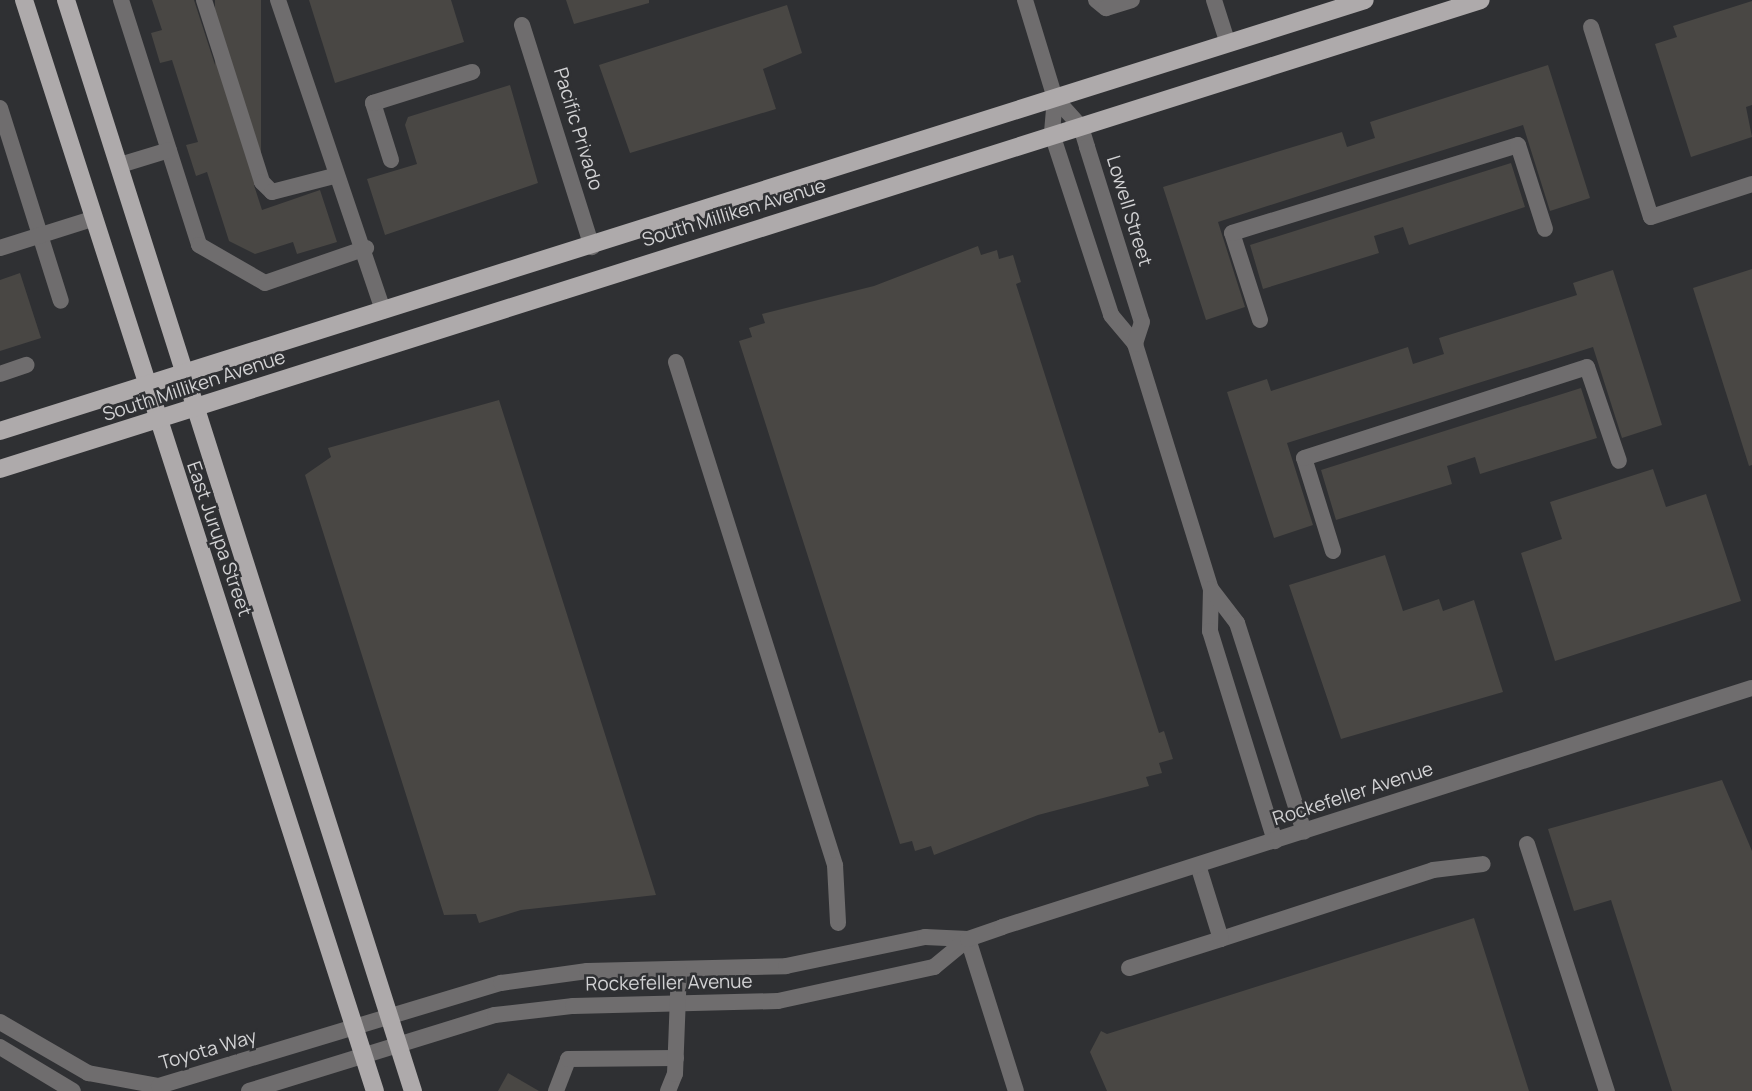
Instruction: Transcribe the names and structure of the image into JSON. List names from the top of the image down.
{
  "streets": {
    "main road": ["South Milliken Avenue", "East Jurupa Street"],
    "street": [
      "Pacific Privado",
      "Lowell Street",
      "Rockefeller Avenue",
      "Toyota Way"
    ]
  },
  "crossings": [
    ["Pacific Privado", "South Milliken Avenue"],
    ["Lowell Street", "South Milliken Avenue"],
    ["Lowell Street", "Rockefeller Avenue"],
    ["South Milliken Avenue", "East Jurupa Street"],
    ["East Jurupa Street", "Rockefeller Avenue"],
    ["East Jurupa Street", "Toyota Way"],
    ["Rockefeller Avenue", "Toyota Way"]
  ]
}
